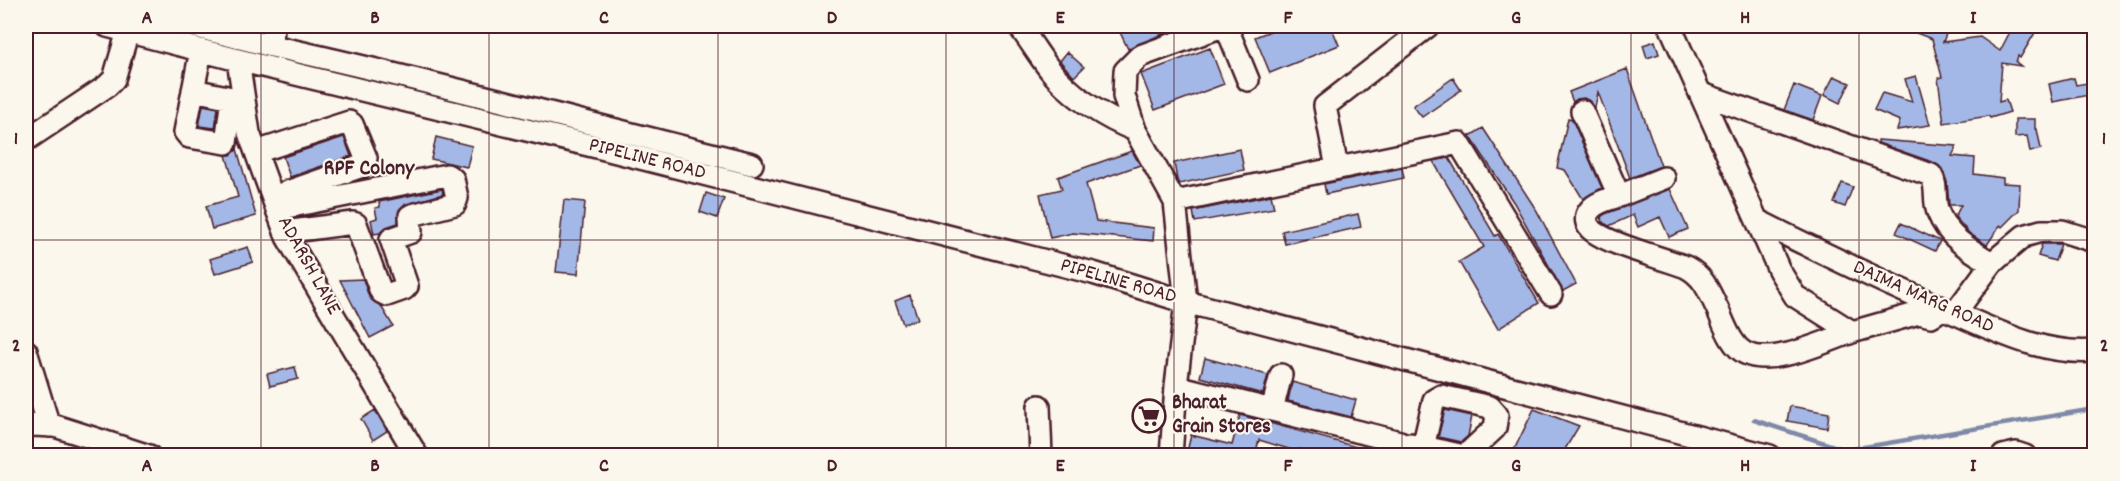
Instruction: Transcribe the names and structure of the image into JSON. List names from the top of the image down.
{
  "streets": {
    "street": ["PIPELINE ROAD", "ADARSH LANE", "DAIMA MARG ROAD"]
  },
  "crossings": [
    ["PIPELINE ROAD", "ADARSH LANE"]
  ],
  "districts": ["RPF Colony"],
  "places": {
    "supermarket": ["Bharat Grain Stores"]
  },
  "grid": {
    "columns": [
      "A",
      "B",
      "C",
      "D",
      "E",
      "F",
      "G",
      "H",
      "I"
    ],
    "rows": ["1", "2"]
  }
}
